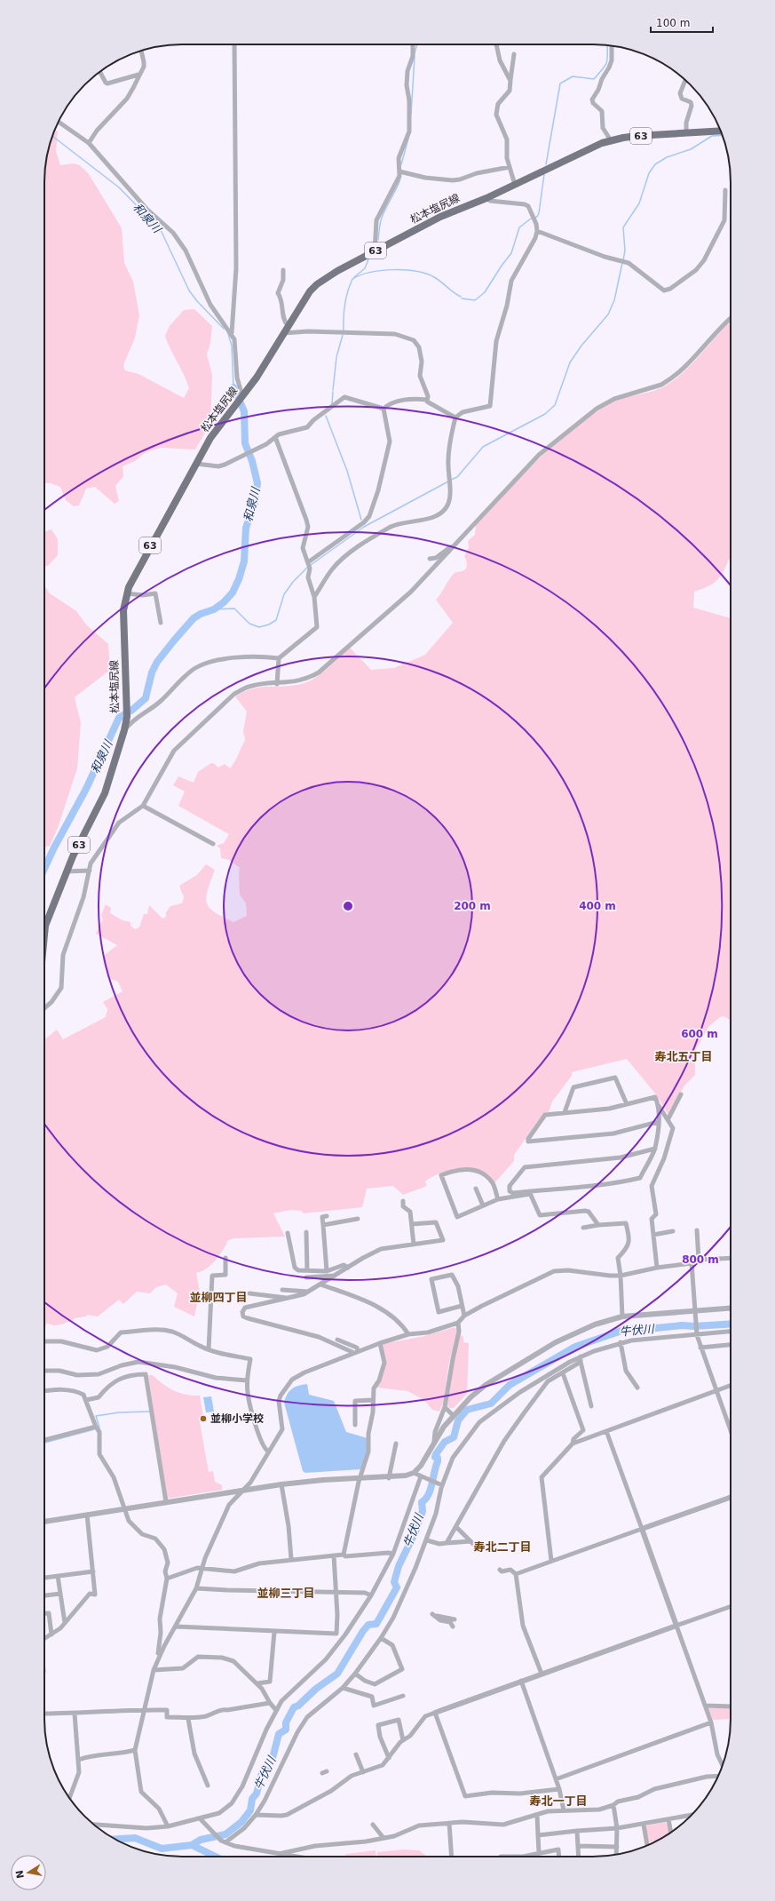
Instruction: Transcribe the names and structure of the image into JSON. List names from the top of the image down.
{
  "streets": {
    "main road": ["63", "松本塩尻線"]
  },
  "districts": [
    "寿北五丁目",
    "並柳四丁目",
    "寿北二丁目",
    "並柳三丁目",
    "寿北一丁目"
  ],
  "water": ["和泉川", "牛伏川"],
  "places": ["並柳小学校"],
  "scale_bar": "100 m",
  "north": "left",
  "rings": [
    "200 m",
    "400 m",
    "600 m",
    "800 m"
  ]
}
